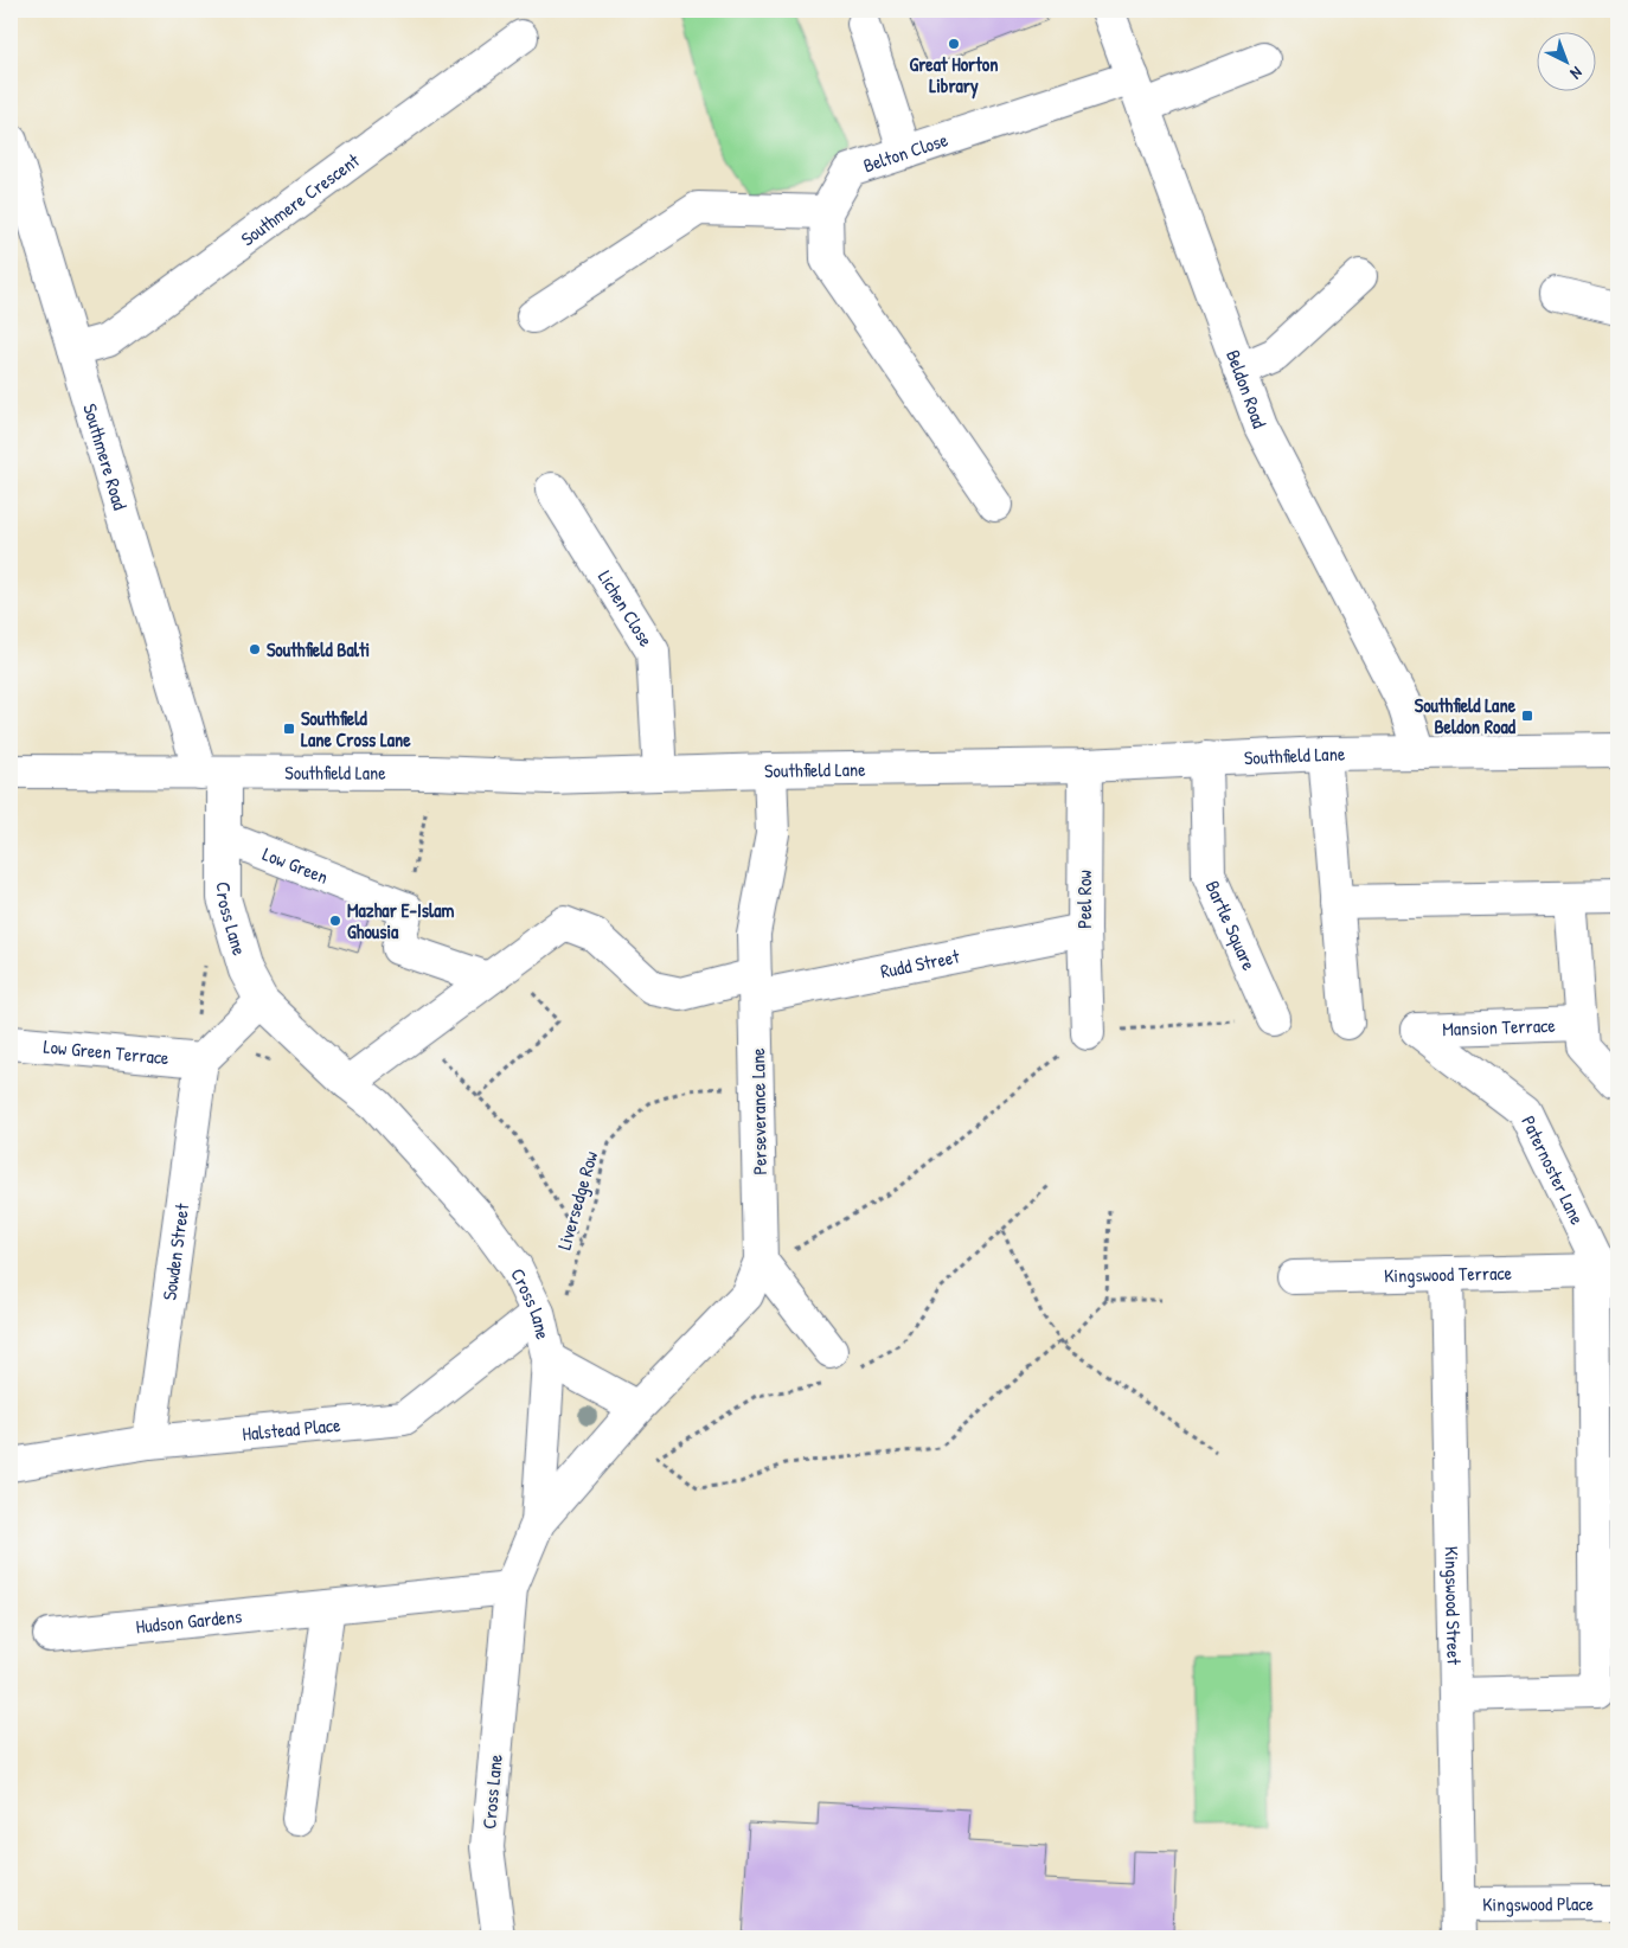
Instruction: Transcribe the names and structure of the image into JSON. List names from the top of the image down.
{
  "streets": {
    "street": [
      "Belton Close",
      "Southmere Crescent",
      "Beldon Road",
      "Southmere Road",
      "Lichen Close",
      "Southfield Lane",
      "Low Green",
      "Peel Row",
      "Cross Lane",
      "Bartle Square",
      "Rudd Street",
      "Mansion Terrace",
      "Low Green Terrace",
      "Perseverance Lane",
      "Paternoster Lane",
      "Sowden Street",
      "Kingswood Terrace",
      "Halstead Place",
      "Kingswood Street",
      "Hudson Gardens",
      "Kingswood Place"
    ],
    "path": ["Liversedge Row"]
  },
  "crossings": [
    ["Belton Close", "Beldon Road"],
    ["Southmere Crescent", "Southmere Road"],
    ["Beldon Road", "Southfield Lane"],
    ["Southmere Road", "Southfield Lane"],
    ["Southmere Road", "Cross Lane"],
    ["Lichen Close", "Southfield Lane"],
    ["Southfield Lane", "Peel Row"],
    ["Southfield Lane", "Cross Lane"],
    ["Southfield Lane", "Bartle Square"],
    ["Southfield Lane", "Perseverance Lane"],
    ["Low Green", "Cross Lane"],
    ["Peel Row", "Rudd Street"],
    ["Cross Lane", "Perseverance Lane"],
    ["Cross Lane", "Halstead Place"],
    ["Cross Lane", "Hudson Gardens"],
    ["Rudd Street", "Perseverance Lane"],
    ["Mansion Terrace", "Paternoster Lane"],
    ["Low Green Terrace", "Sowden Street"],
    ["Perseverance Lane", "Liversedge Row"],
    ["Paternoster Lane", "Kingswood Terrace"],
    ["Sowden Street", "Halstead Place"],
    ["Kingswood Terrace", "Kingswood Street"],
    ["Kingswood Street", "Kingswood Place"]
  ],
  "places": {
    "other": ["Great Horton Library", "Southfield Balti", "Mazhar E-Islam Ghousia"],
    "transit": ["Southfield Lane Beldon Road", "Southfield Lane Cross Lane"]
  },
  "north": "bottom right"
}
